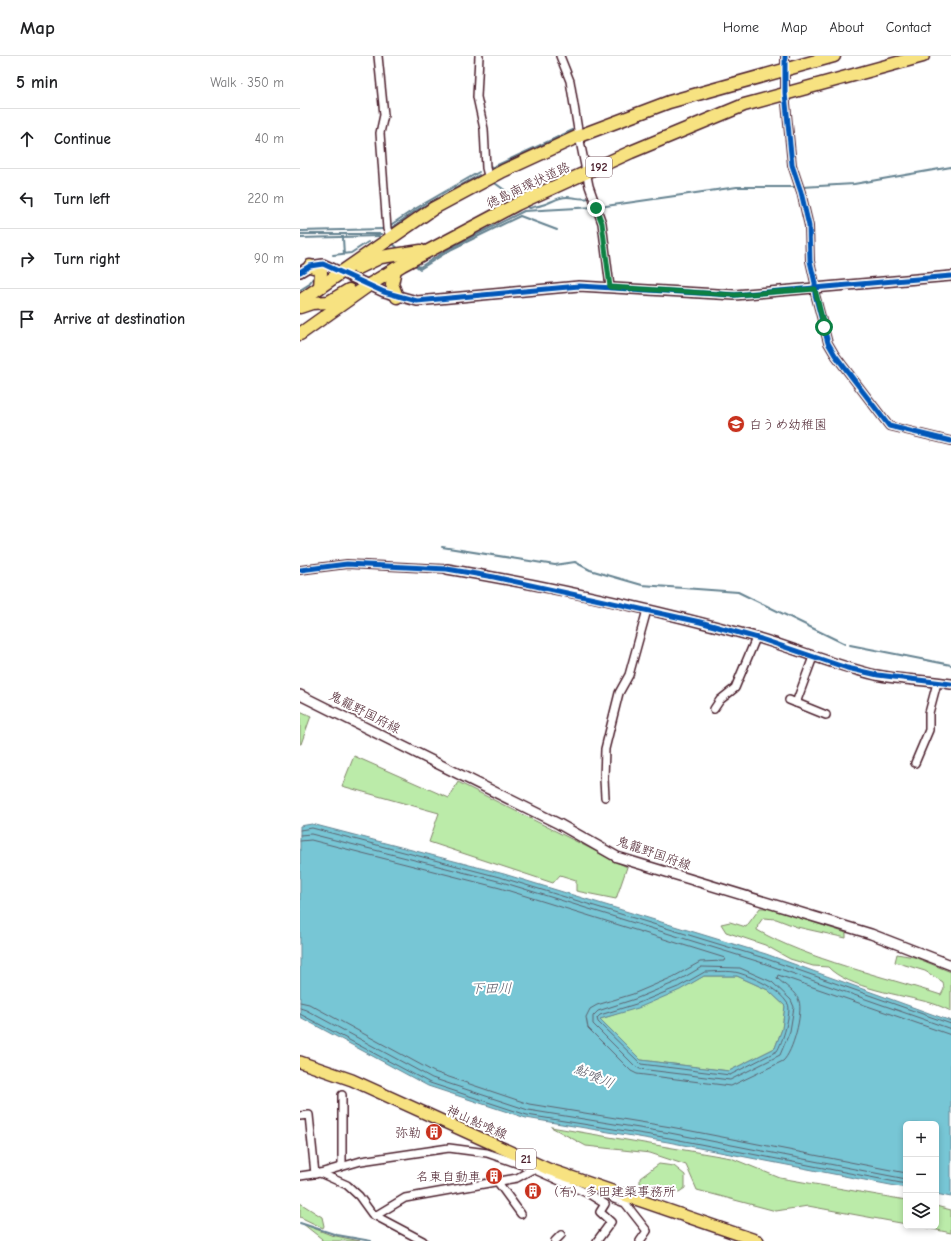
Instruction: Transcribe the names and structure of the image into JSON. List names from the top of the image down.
{
  "streets": {
    "highway": ["192", "徳島南環状道路"],
    "main road": ["神山鮎喰線", "21"],
    "street": ["鬼籠野国府線"]
  },
  "water": ["下田川", "鮎喰川"],
  "places": {
    "school or university": ["白うめ幼稚園"],
    "building": ["弥勒", "名東自動車", "（有）多田建築事務所"]
  },
  "page": {
    "header": "Map",
    "nav": [
      "Home",
      "Map",
      "About",
      "Contact"
    ],
    "heading": ["5 min", "Walk · 350 m"],
    "list": [
      ["Continue", "40 m"],
      ["Turn left", "220 m"],
      ["Turn right", "90 m"],
      "Arrive at destination"
    ],
    "map_buttons": ["+", "−"]
  }
}
